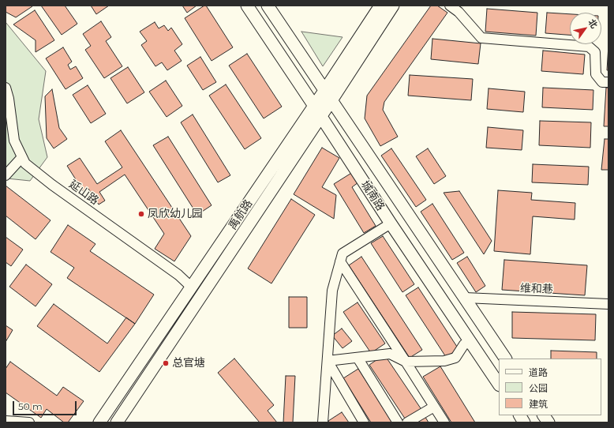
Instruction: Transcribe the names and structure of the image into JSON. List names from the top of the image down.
{
  "streets": {
    "main road": ["城南路", "禹航路"],
    "street": ["延山路", "维和巷"]
  },
  "crossings": [
    ["延山路", "禹航路"],
    ["城南路", "禹航路"],
    ["城南路", "维和巷"]
  ],
  "places": ["凤欣幼儿园", "总官塘"],
  "legend": ["道路", "公园", "建筑"],
  "scale_bar": "50 m",
  "north": "top right"
}
